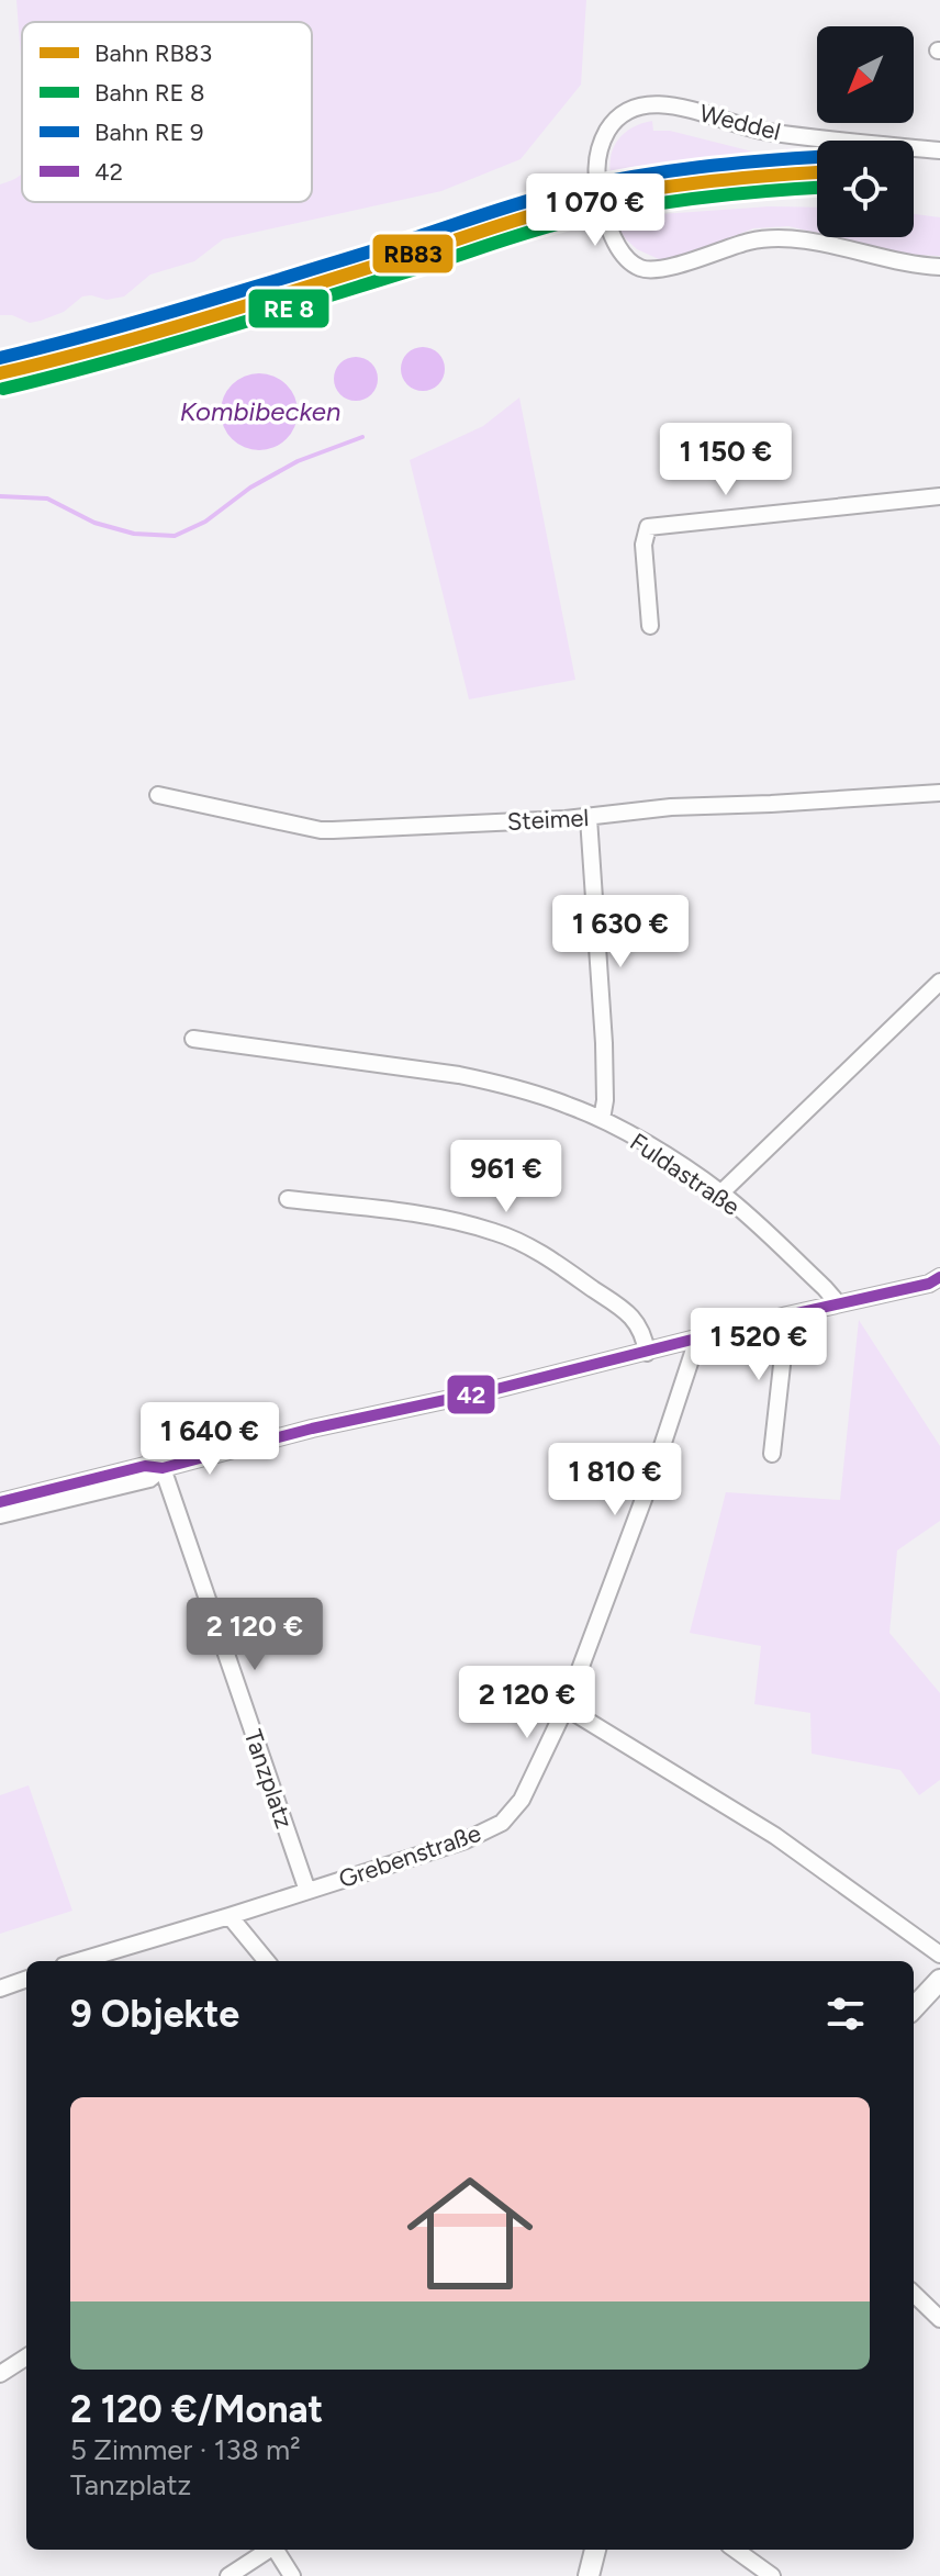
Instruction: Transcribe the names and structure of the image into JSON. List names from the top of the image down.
{
  "streets": {
    "street": [
      "Weddel",
      "Steimel",
      "Fuldastraße",
      "Tanzplatz",
      "Grebenstraße"
    ]
  },
  "crossings": [
    ["Tanzplatz", "Grebenstraße"]
  ],
  "water": ["Kombibecken"],
  "lines": ["rail line RB83", "transit line 42"],
  "legend": [
    "Bahn RB83",
    "Bahn RE 8",
    "Bahn RE 9",
    "42"
  ],
  "north": "bottom left",
  "page": {
    "price": [
      "1 070 €",
      "1 150 €",
      "1 630 €",
      "961 €",
      "1 520 €",
      "1 640 €",
      "1 810 €",
      "2 120 €",
      "2 120 €"
    ],
    "heading": "9 Objekte",
    "list": [
      {
        "name": "2 120 €/Monat",
        "note": "5 Zimmer · 138 m² · Tanzplatz"
      }
    ]
  }
}
